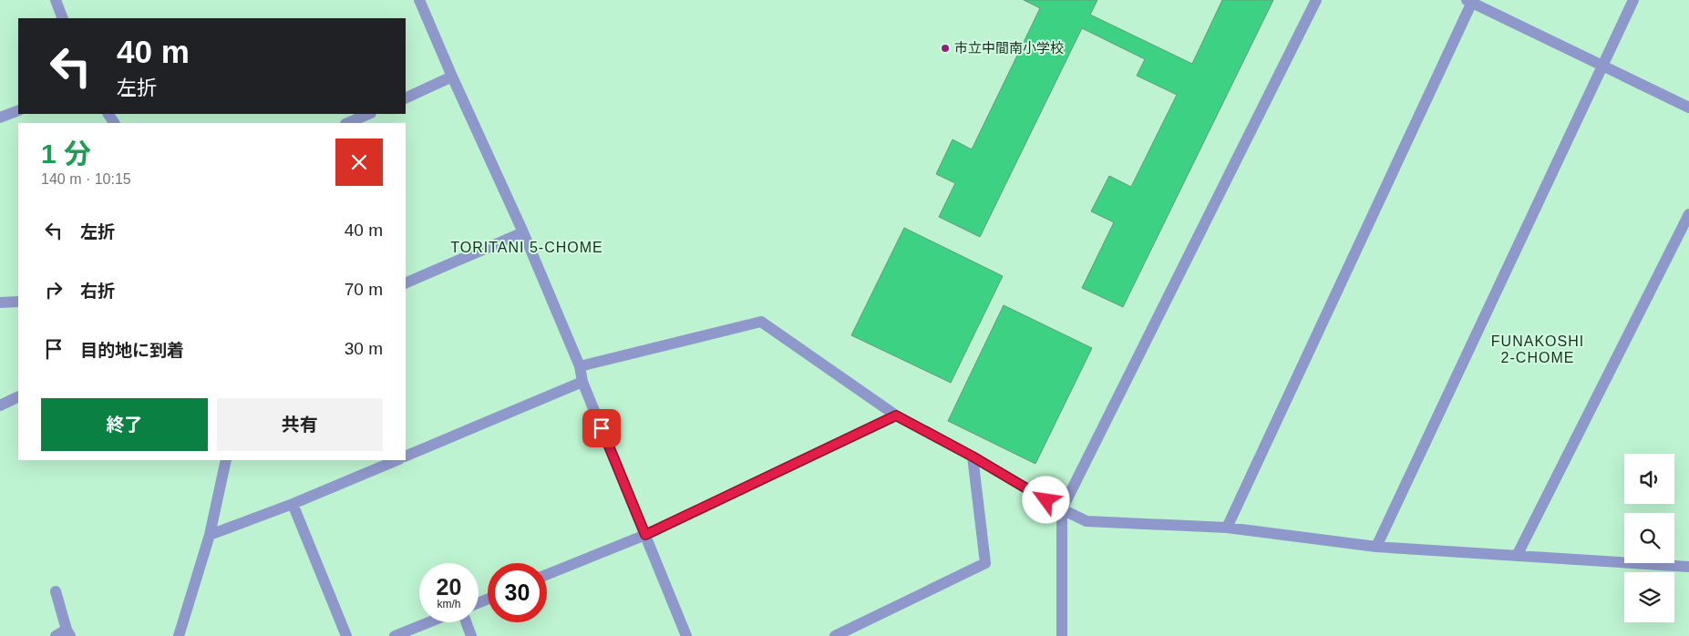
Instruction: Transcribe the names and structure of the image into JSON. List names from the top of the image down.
{
  "districts": ["TORITANI 5-CHOME", "FUNAKOSHI 2-CHOME"],
  "places": ["市立中間南小学校"],
  "page": {
    "turn": ["40 m", "左折"],
    "heading": ["1 分", "140 m · 10:15"],
    "list": [
      {
        "name": "左折",
        "value": "40 m"
      },
      {
        "name": "右折",
        "value": "70 m"
      },
      {
        "name": "目的地に到着",
        "value": "30 m"
      }
    ],
    "buttons": ["終了", "共有"],
    "speed": "20 km/h",
    "limit": "30"
  }
}
